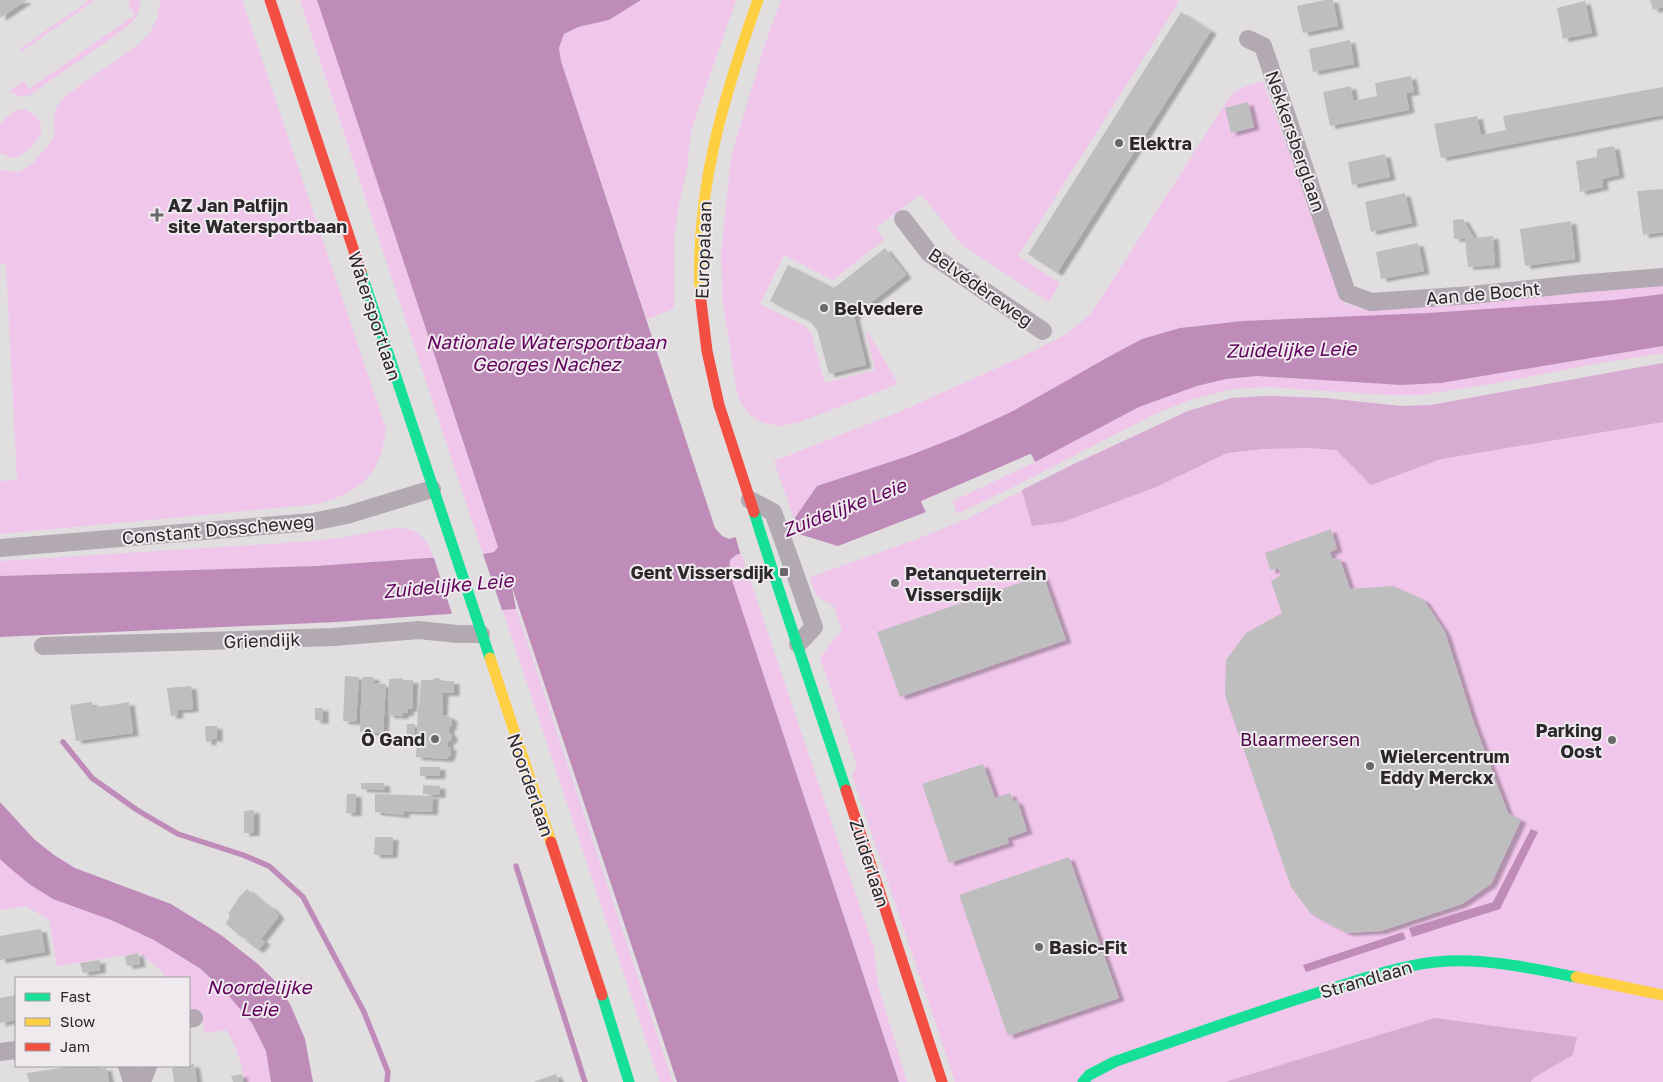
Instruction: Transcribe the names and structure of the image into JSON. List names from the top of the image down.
{
  "streets": {
    "street": [
      "Nekkersberglaan",
      "Europalaan",
      "Belvédèreweg",
      "Aan de Bocht",
      "Watersportlaan",
      "Constant Dosscheweg",
      "Griendijk",
      "Noorderlaan",
      "Zuiderlaan",
      "Strandlaan"
    ]
  },
  "crossings": [
    ["Nekkersberglaan", "Aan de Bocht"],
    ["Europalaan", "Zuiderlaan"],
    ["Watersportlaan", "Constant Dosscheweg"],
    ["Watersportlaan", "Noorderlaan"],
    ["Constant Dosscheweg", "Noorderlaan"],
    ["Griendijk", "Noorderlaan"]
  ],
  "water": ["Nationale Watersportbaan Georges Nachez", "Zuidelijke Leie", "Noordelijke Leie"],
  "parks": ["Blaarmeersen"],
  "places": {
    "other": [
      "Elektra",
      "Belvedere",
      "Petanqueterrein Vissersdijk",
      "Ô Gand",
      "Parking Oost",
      "Wielercentrum Eddy Merckx",
      "Basic-Fit"
    ],
    "health": ["AZ Jan Palfijn site Watersportbaan"],
    "transit": ["Gent Vissersdijk"]
  },
  "legend": ["Fast", "Slow", "Jam"]
}
